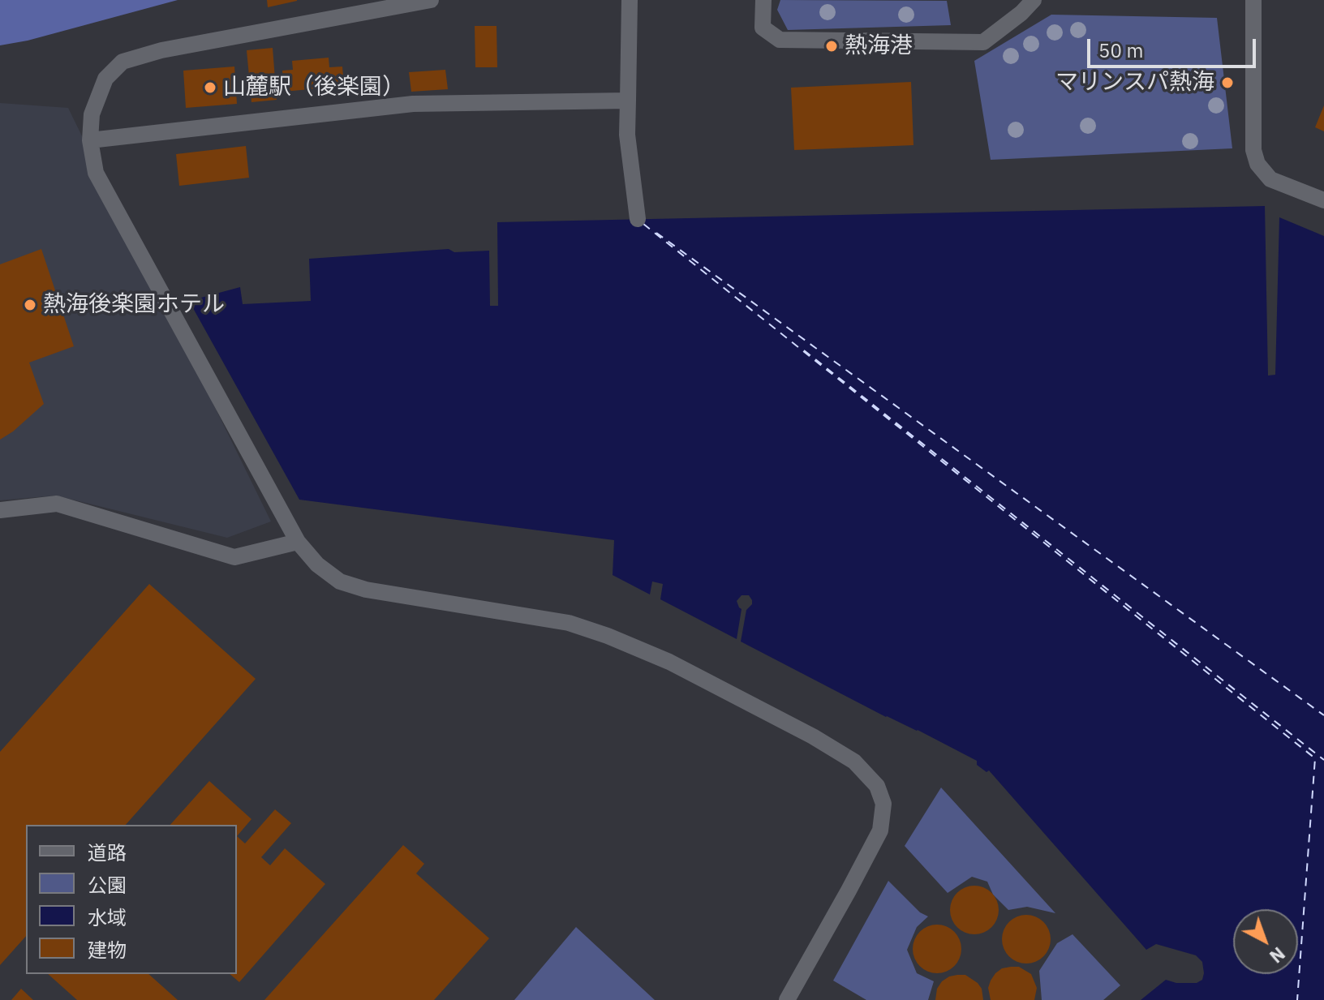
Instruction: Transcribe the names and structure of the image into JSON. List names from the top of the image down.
{
  "places": [
    "熱海港",
    "マリンスパ熱海",
    "山麓駅（後楽園）",
    "熱海後楽園ホテル"
  ],
  "legend": [
    "道路",
    "公園",
    "水域",
    "建物"
  ],
  "scale_bar": "50 m",
  "north": "bottom right"
}
